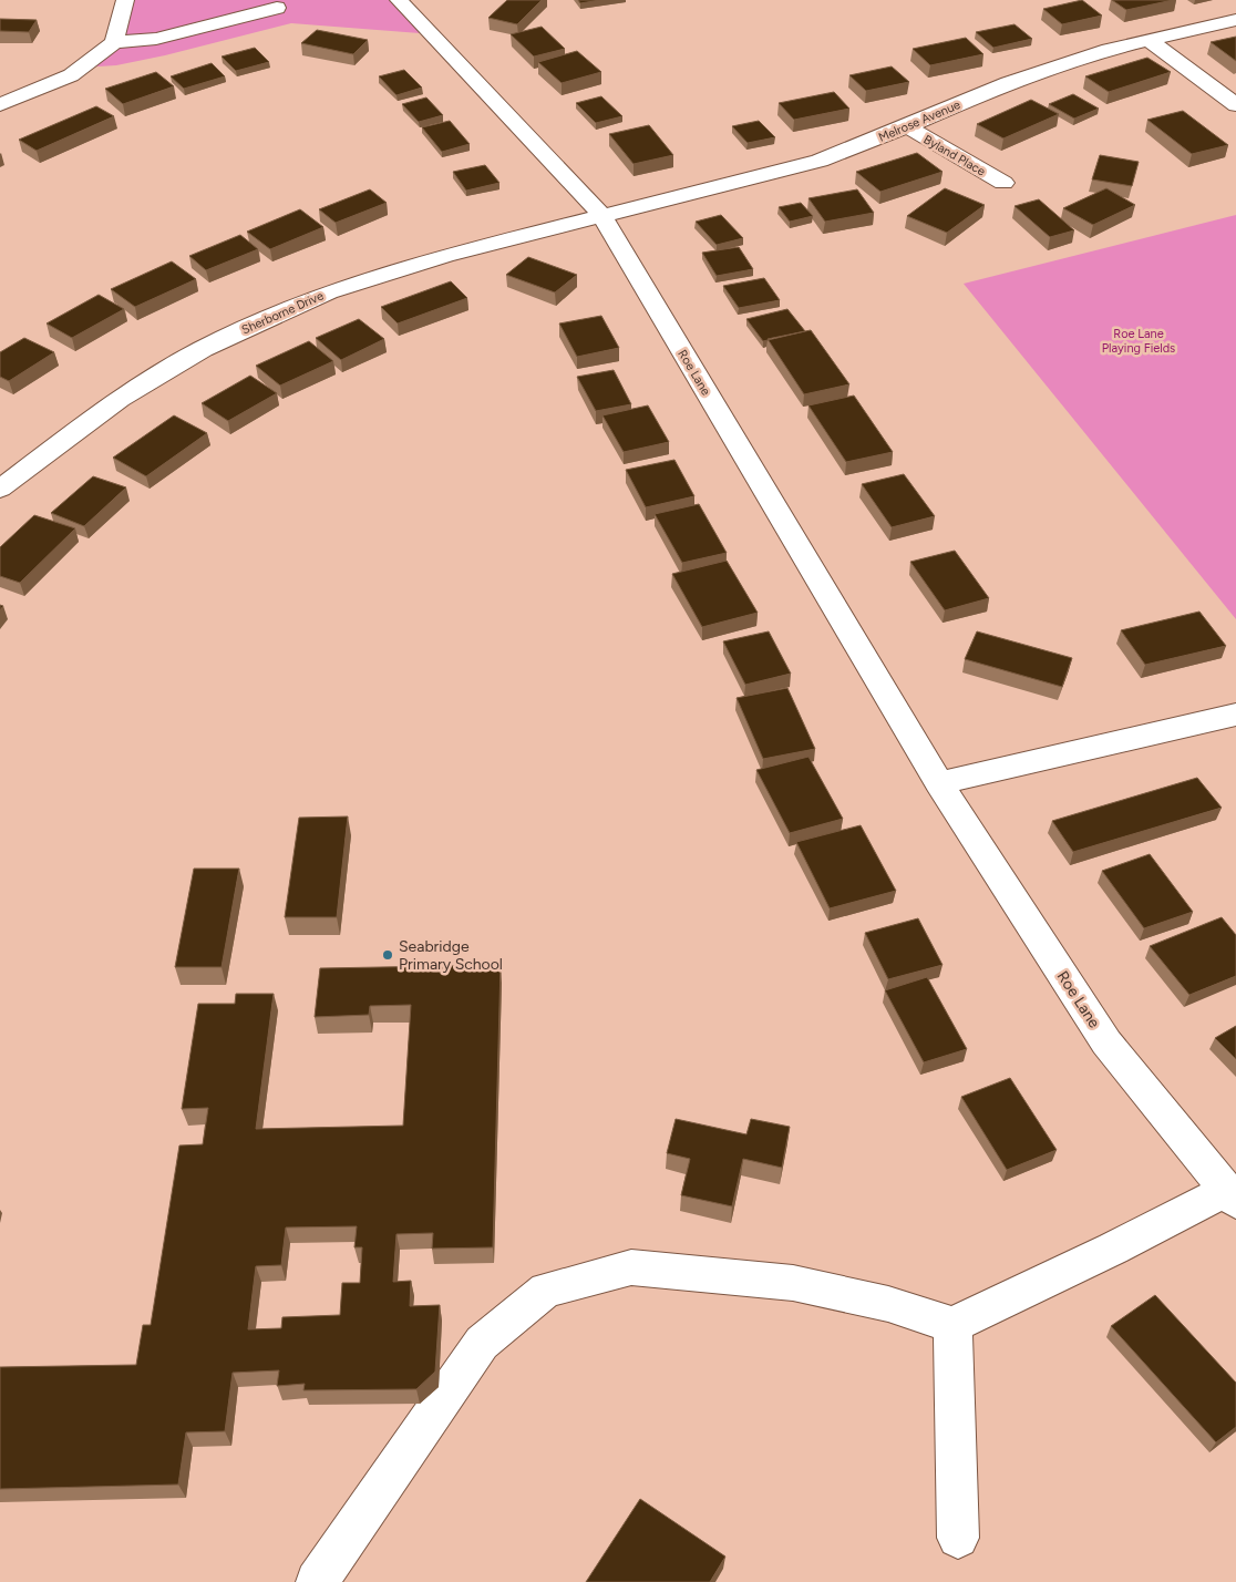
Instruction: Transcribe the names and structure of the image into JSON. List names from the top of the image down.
{
  "streets": {
    "street": [
      "Melrose Avenue",
      "Byland Place",
      "Sherborne Drive",
      "Roe Lane"
    ]
  },
  "crossings": [
    ["Melrose Avenue", "Byland Place"],
    ["Melrose Avenue", "Sherborne Drive"],
    ["Melrose Avenue", "Roe Lane"],
    ["Sherborne Drive", "Roe Lane"]
  ],
  "parks": ["Roe Lane Playing Fields"],
  "places": ["Seabridge Primary School"]
}
